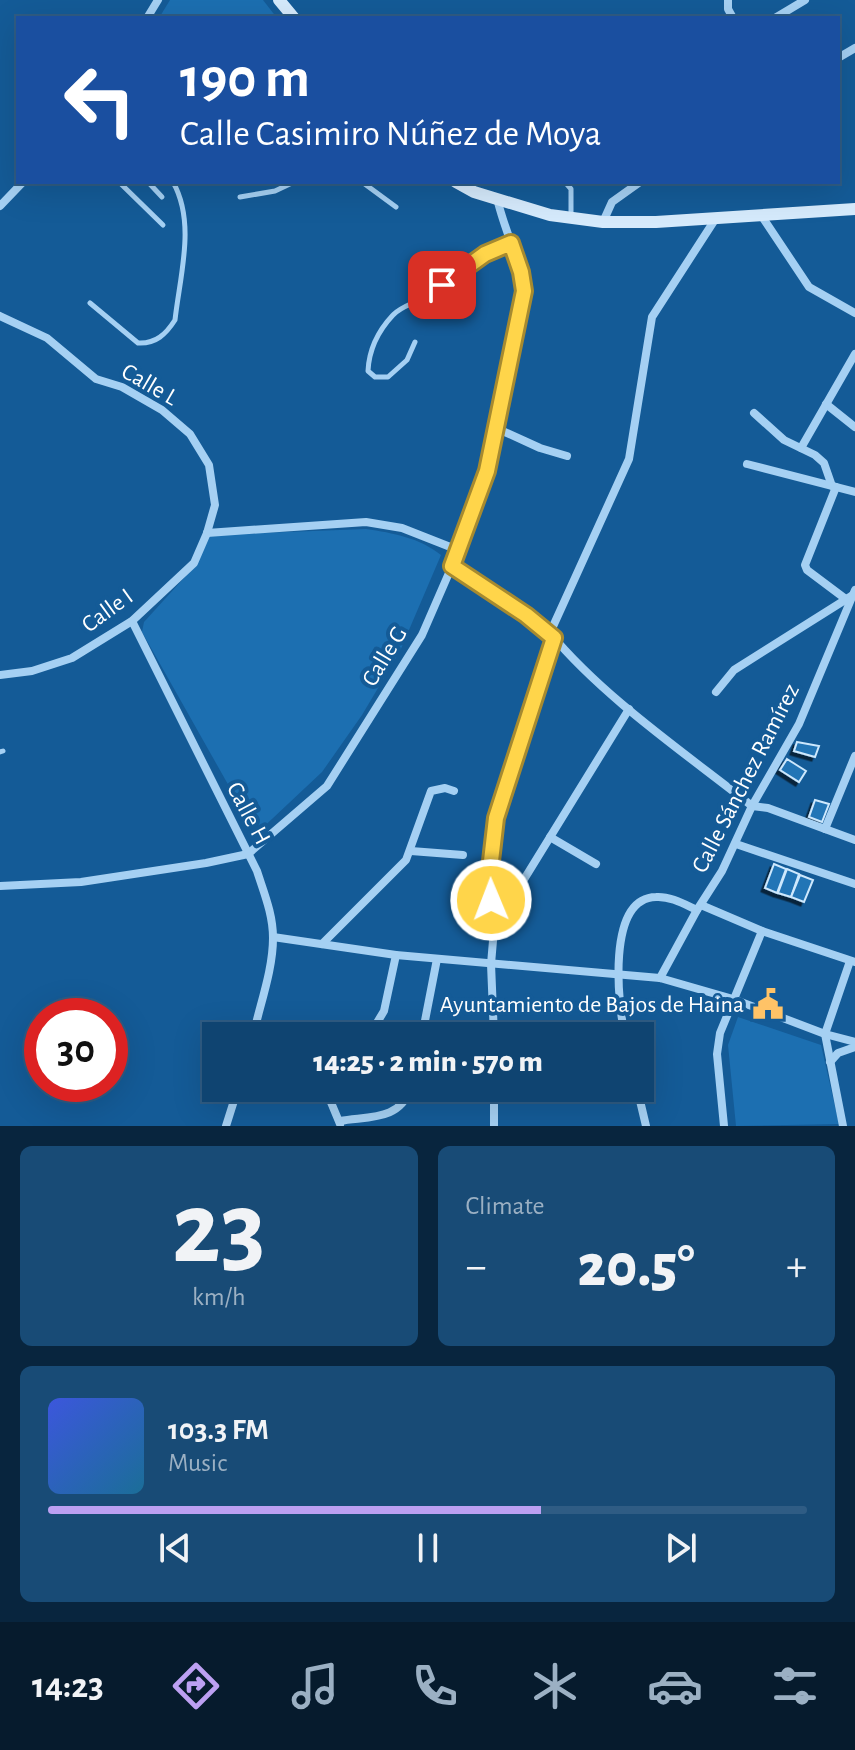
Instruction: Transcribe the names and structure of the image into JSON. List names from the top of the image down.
{
  "streets": {
    "street": [
      "Calle L",
      "Calle I",
      "Calle G",
      "Calle Sánchez Ramírez",
      "Calle H"
    ]
  },
  "crossings": [
    ["Calle L", "Calle I"],
    ["Calle I", "Calle H"],
    ["Calle G", "Calle H"]
  ],
  "places": {
    "public building": ["Ayuntamiento de Bajos de Haina"]
  },
  "page": {
    "turn": ["190 m", "Calle Casimiro Núñez de Moya"],
    "limit": "30",
    "trip": "14:25 · 2 min · 570 m",
    "tile": [
      ["23", "km/h"],
      "Climate"
    ],
    "heat": ["−", "20.5°", "+"],
    "song": ["103.3 FM", "Music"],
    "tabs": "14:23"
  }
}
